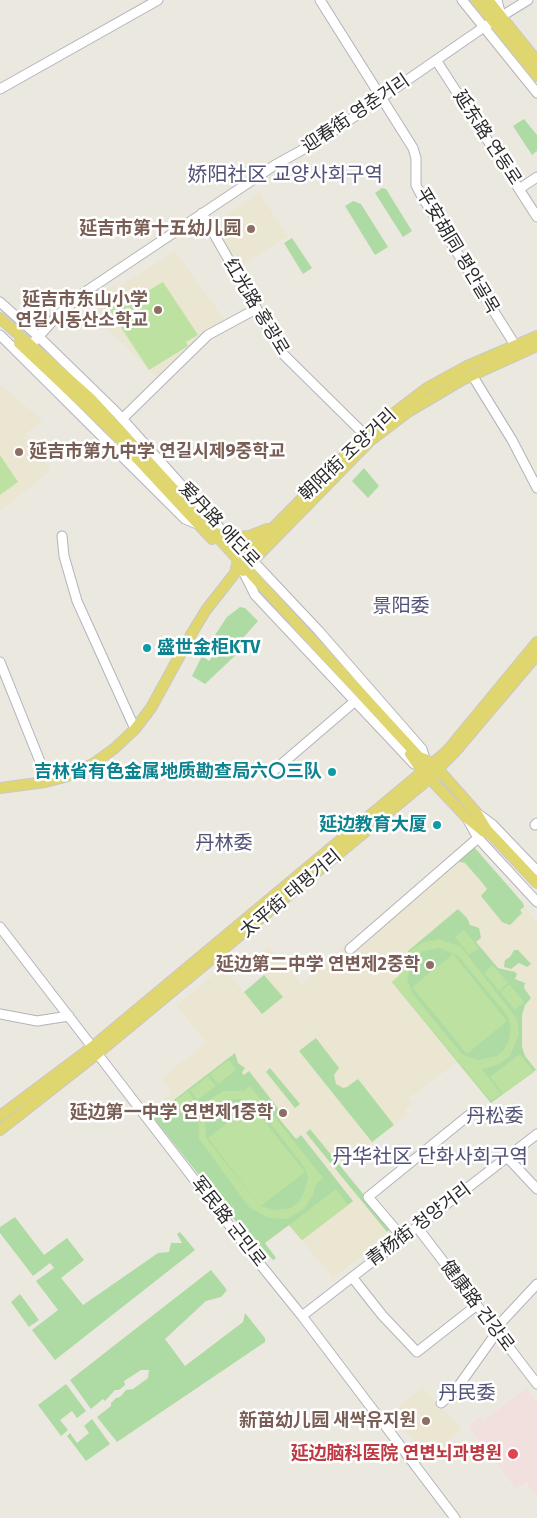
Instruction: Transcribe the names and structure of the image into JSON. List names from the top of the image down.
{
  "streets": {
    "main road": ["朝阳街 조양거리", "爱丹路 애단로", "太平街 태평거리"],
    "street": [
      "迎春街 영춘거리",
      "延东路 연동로",
      "平安胡同 평안골목",
      "红光路 홍광로",
      "军民路 군민로",
      "青杨街 청양거리",
      "健康路 건강로"
    ]
  },
  "crossings": [
    ["迎春街 영춘거리", "延东路 연동로"],
    ["迎春街 영춘거리", "平安胡同 평안골목"],
    ["迎春街 영춘거리", "红光路 홍광로"],
    ["迎春街 영춘거리", "爱丹路 애단로"],
    ["平安胡同 평안골목", "朝阳街 조양거리"],
    ["红光路 홍광로", "朝阳街 조양거리"],
    ["朝阳街 조양거리", "爱丹路 애단로"],
    ["爱丹路 애단로", "太平街 태평거리"],
    ["太平街 태평거리", "军民路 군민로"],
    ["军民路 군민로", "青杨街 청양거리"],
    ["青杨街 청양거리", "健康路 건강로"]
  ],
  "districts": [
    "娇阳社区 교양사회구역",
    "景阳委",
    "丹林委",
    "丹松委",
    "丹华社区 단화사회구역",
    "丹民委"
  ],
  "places": [
    "延吉市第十五幼儿园",
    "延吉市东山小学 연길시동산소학교",
    "延吉市第九中学 연길시제9중학교",
    "盛世金柜KTV",
    "吉林省有色金属地质勘查局六〇三队",
    "延边教育大厦",
    "延边第二中学 연변제2중학",
    "延边第一中学 연변제1중학",
    "新苗幼儿园 새싹유지원",
    "延边脑科医院 연변뇌과병원"
  ]
}
